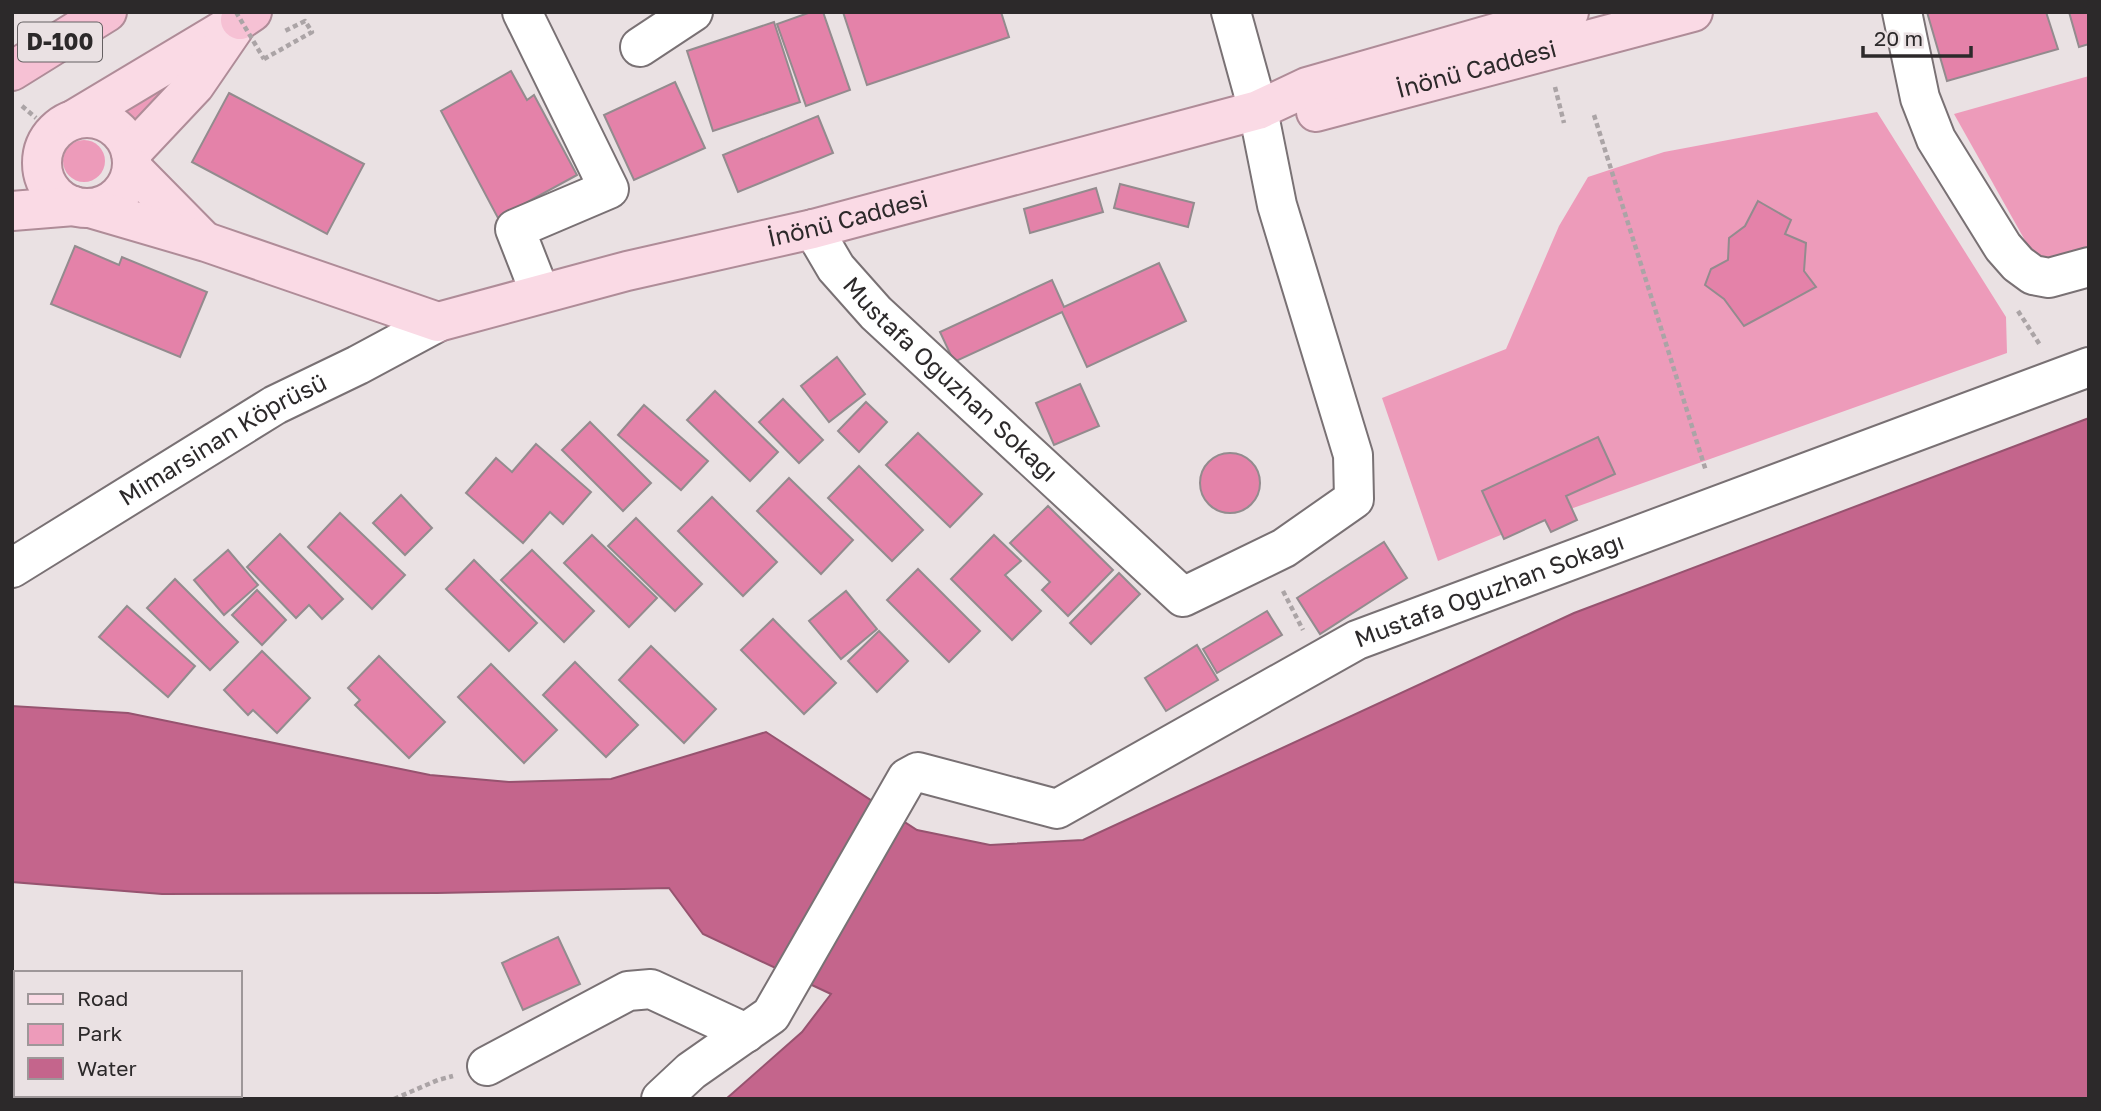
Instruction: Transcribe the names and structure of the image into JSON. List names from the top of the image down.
{
  "streets": {
    "highway": ["D-100"],
    "main road": ["İnönü Caddesi"],
    "street": ["Mustafa Oğuzhan Sokağı", "Mimarsinan Köprüsü"]
  },
  "crossings": [
    ["İnönü Caddesi", "Mustafa Oğuzhan Sokağı"],
    ["İnönü Caddesi", "Mimarsinan Köprüsü"]
  ],
  "legend": ["Road", "Park", "Water"],
  "scale_bar": "20 m"
}
